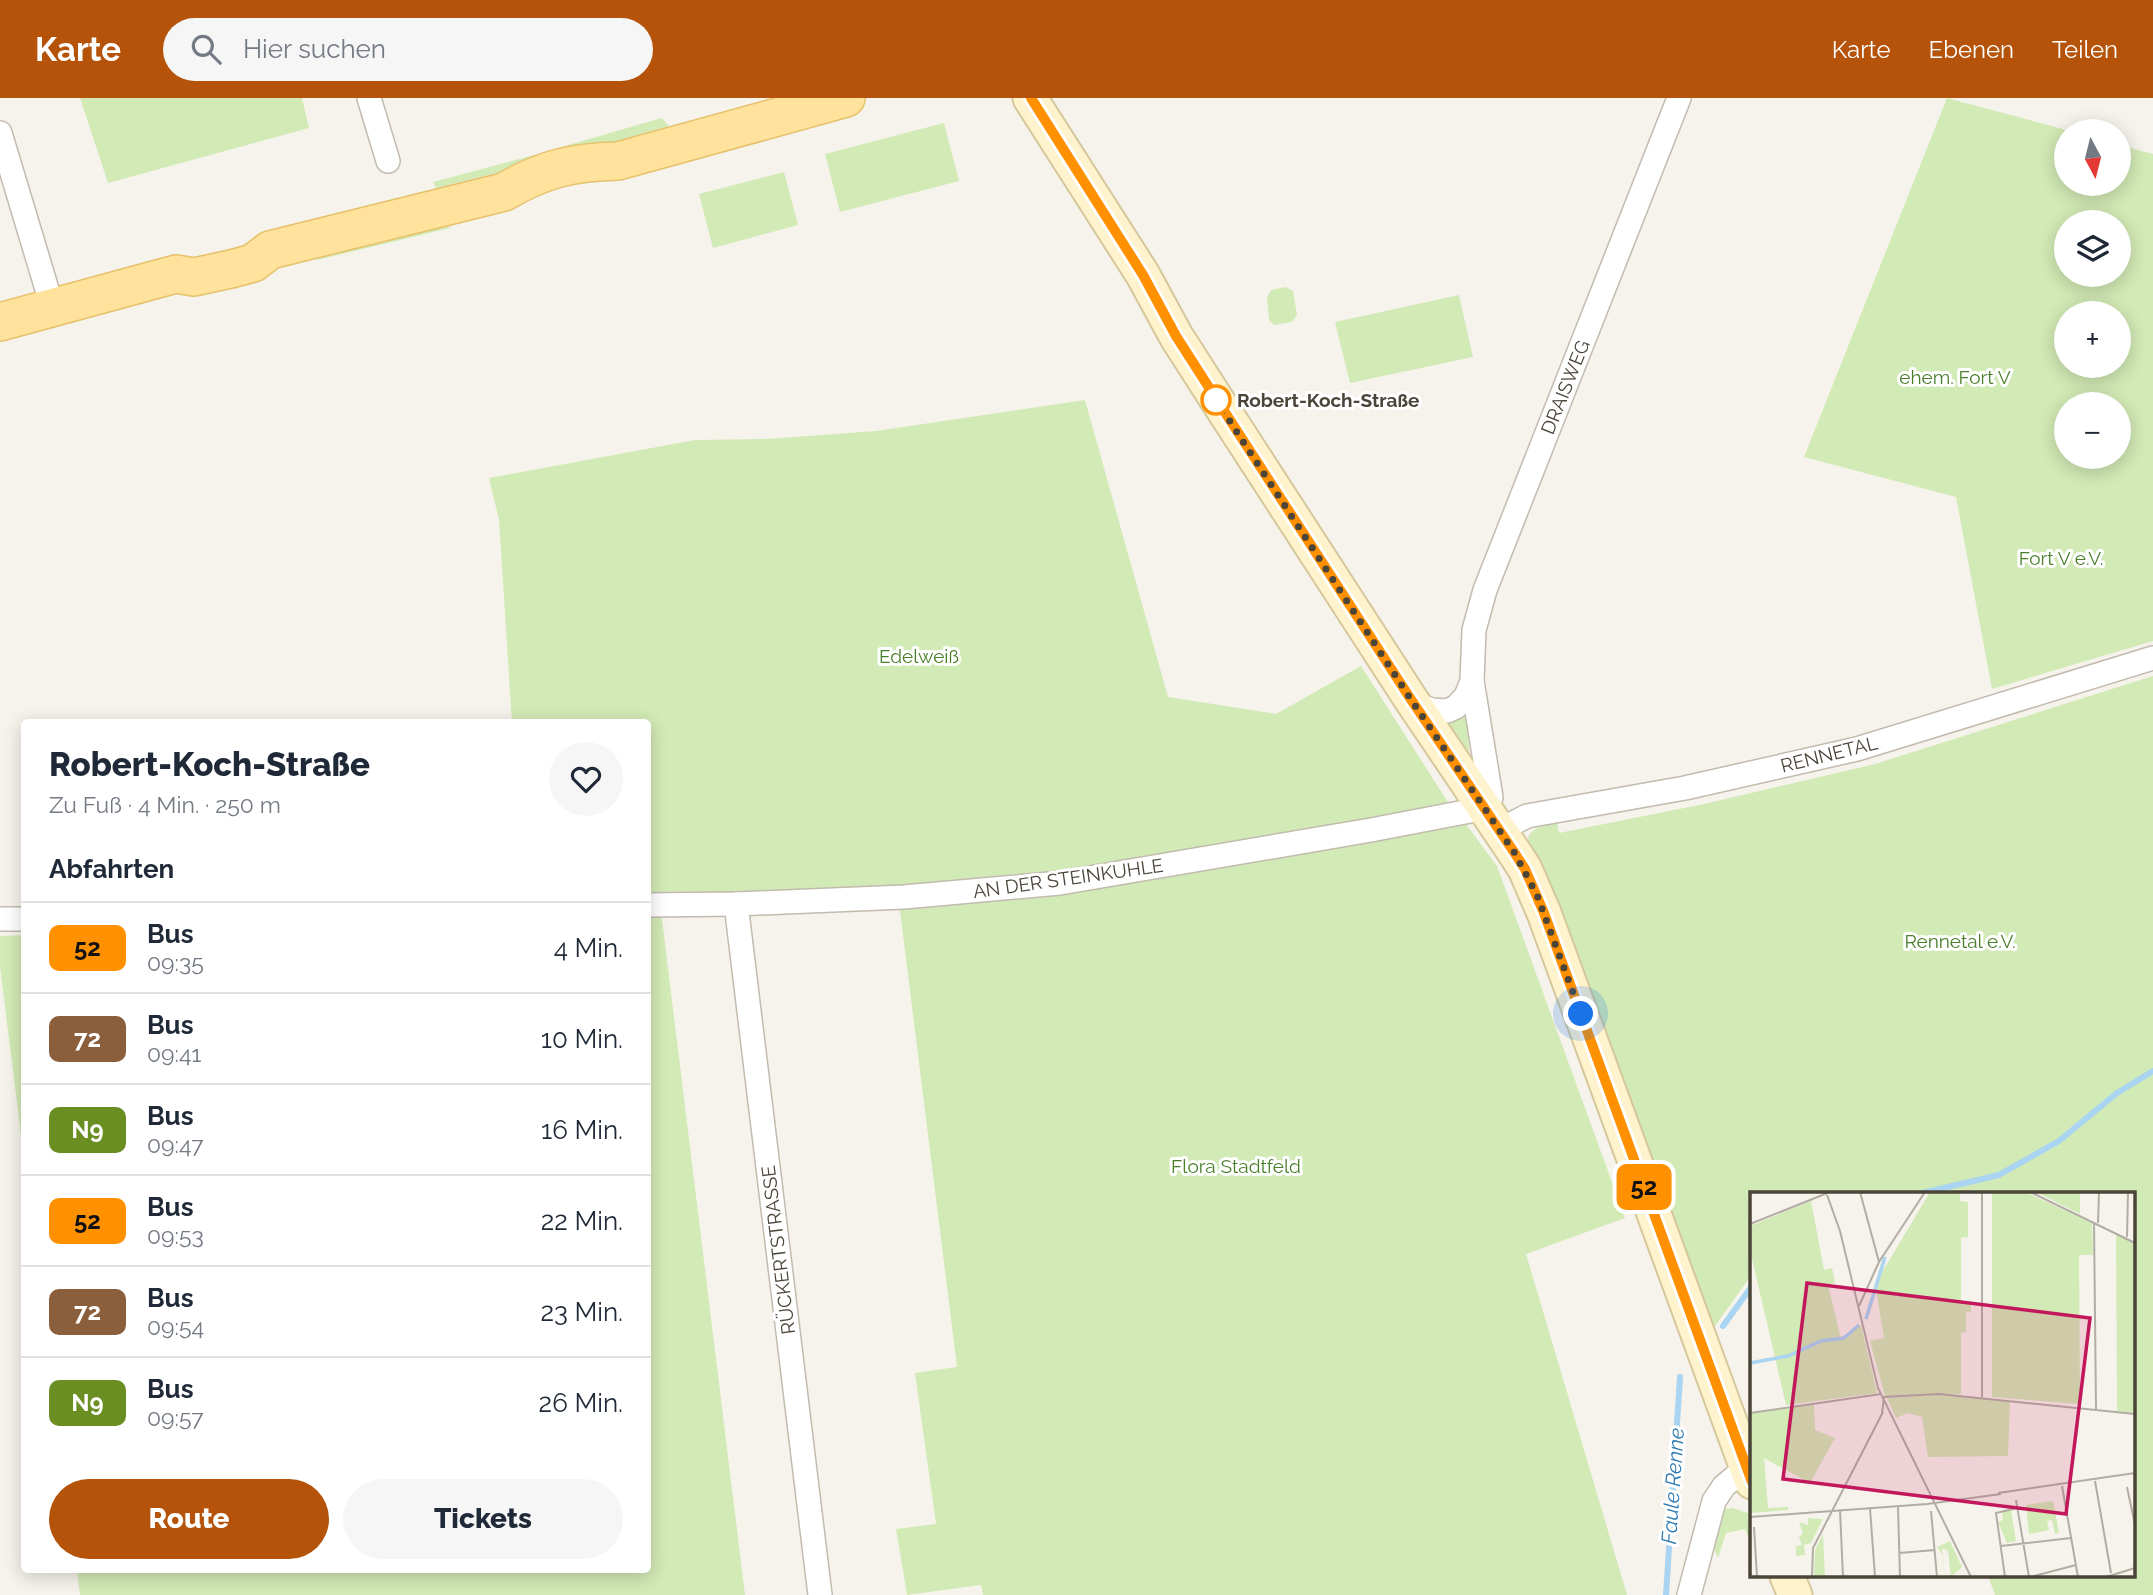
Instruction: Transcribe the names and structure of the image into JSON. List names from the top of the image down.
{
  "streets": {
    "street": [
      "DRAISWEG",
      "RENNETAL",
      "AN DER STEINKUHLE",
      "RÜCKERTSTRASSE"
    ]
  },
  "crossings": [
    ["DRAISWEG", "RENNETAL"],
    ["DRAISWEG", "AN DER STEINKUHLE"],
    ["RENNETAL", "AN DER STEINKUHLE"],
    ["AN DER STEINKUHLE", "RÜCKERTSTRASSE"]
  ],
  "water": ["Faule Renne"],
  "parks": [
    "ehem. Fort V",
    "Fort V e.V.",
    "Edelweiß",
    "Rennetal e.V.",
    "Flora Stadtfeld"
  ],
  "places": ["Robert-Koch-Straße"],
  "lines": ["bus line 52"],
  "north": "bottom",
  "page": {
    "header": "Karte",
    "search": "Hier suchen",
    "nav": ["Karte", "Ebenen", "Teilen"],
    "on_map": "52",
    "map_buttons": ["+", "−"],
    "heading": [
      ["Robert-Koch-Straße", "Zu Fuß · 4 Min. · 250 m"],
      "Abfahrten"
    ],
    "list": [
      {
        "mark": "52",
        "name": "Bus",
        "note": "09:35",
        "value": "4 Min."
      },
      {
        "mark": "72",
        "name": "Bus",
        "note": "09:41",
        "value": "10 Min."
      },
      {
        "mark": "N9",
        "name": "Bus",
        "note": "09:47",
        "value": "16 Min."
      },
      {
        "mark": "52",
        "name": "Bus",
        "note": "09:53",
        "value": "22 Min."
      },
      {
        "mark": "72",
        "name": "Bus",
        "note": "09:54",
        "value": "23 Min."
      },
      {
        "mark": "N9",
        "name": "Bus",
        "note": "09:57",
        "value": "26 Min."
      }
    ],
    "buttons": ["Route", "Tickets"]
  }
}
